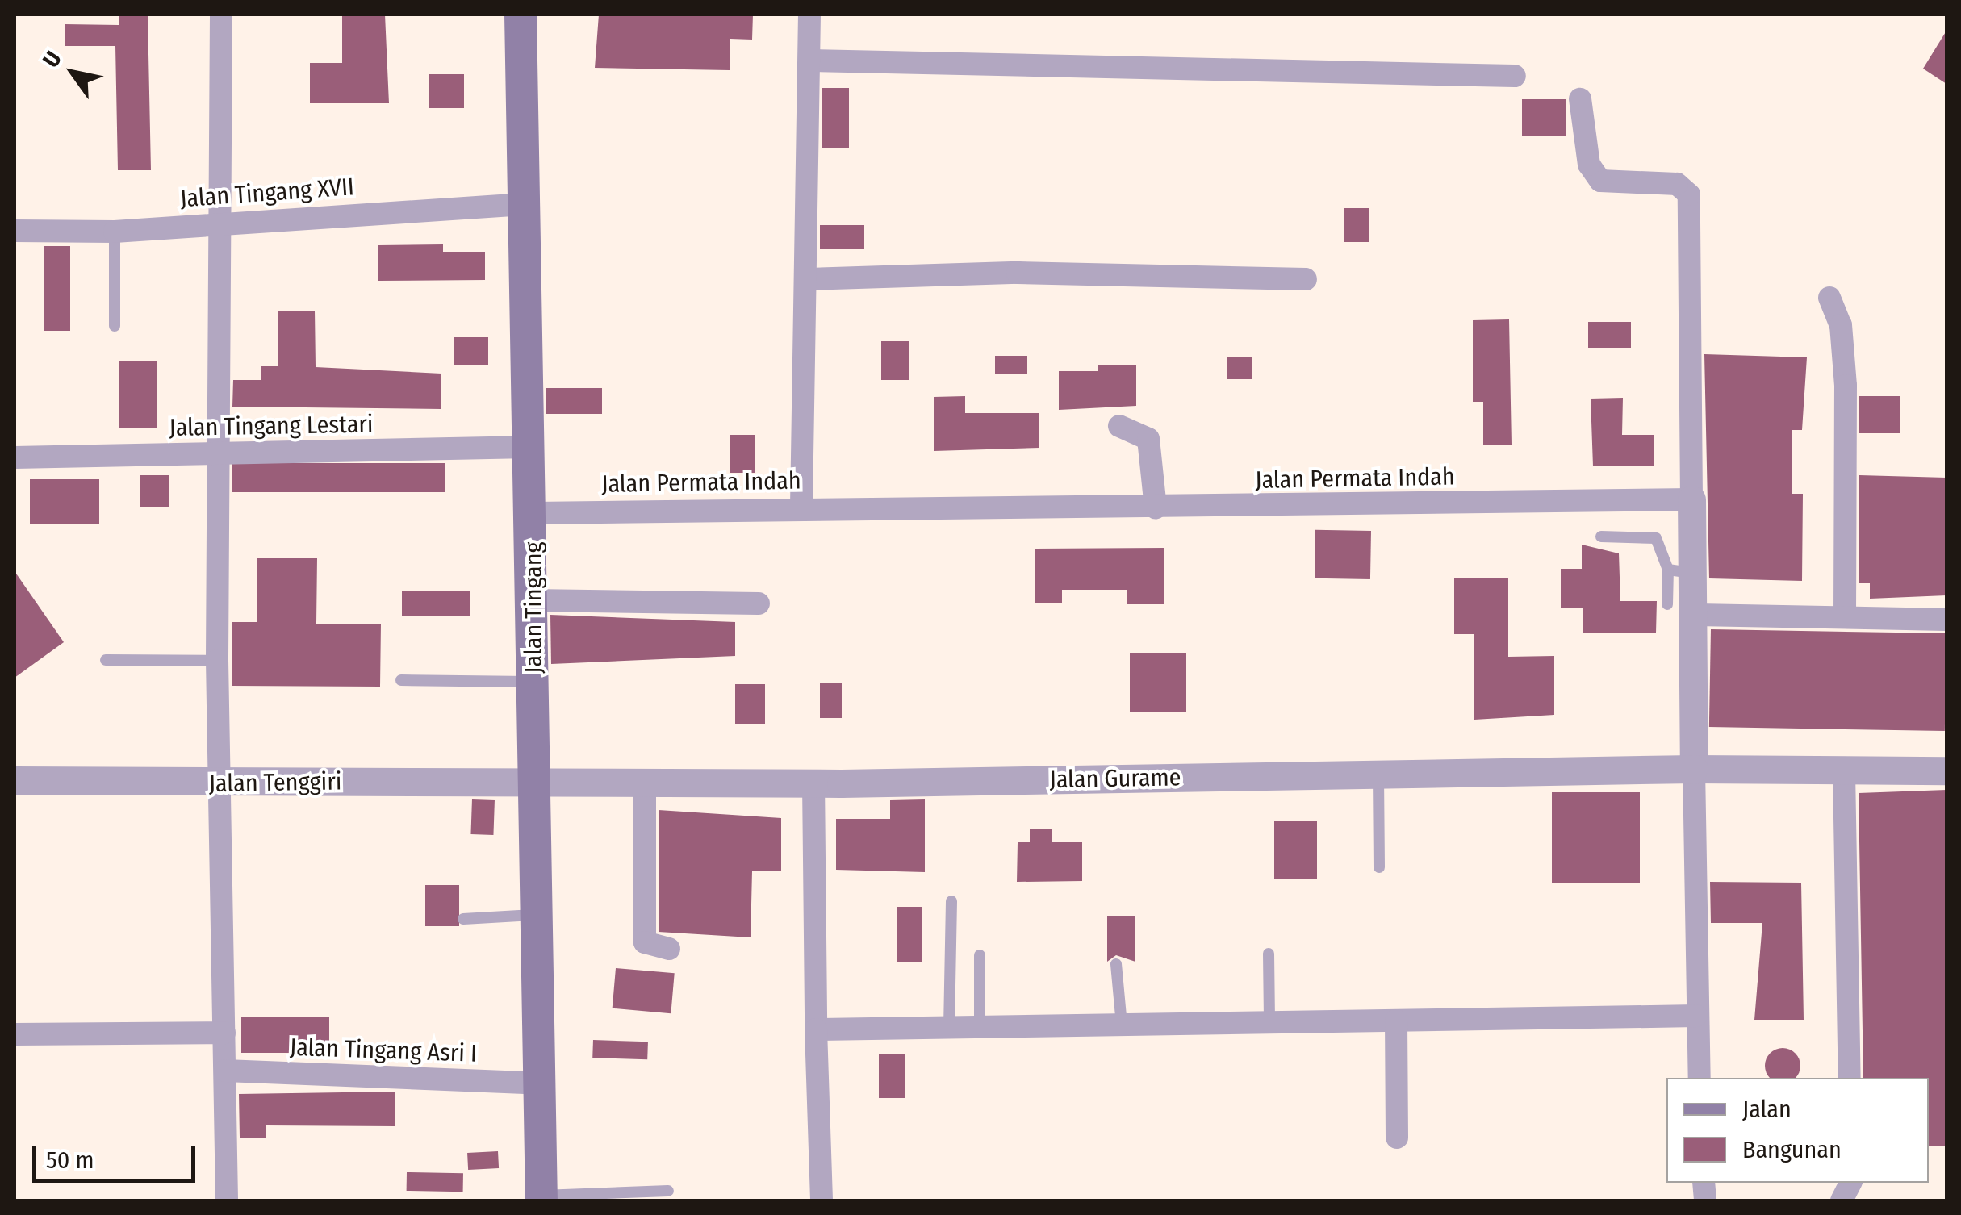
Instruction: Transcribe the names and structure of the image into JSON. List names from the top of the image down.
{
  "streets": {
    "main road": ["Jalan Tingang"],
    "street": [
      "Jalan Tingang XVII",
      "Jalan Tingang Lestari",
      "Jalan Permata Indah",
      "Jalan Gurame",
      "Jalan Tenggiri",
      "Jalan Tingang Asri I"
    ]
  },
  "crossings": [
    ["Jalan Tingang XVII", "Jalan Tingang"],
    ["Jalan Tingang Lestari", "Jalan Tingang"],
    ["Jalan Permata Indah", "Jalan Tingang"],
    ["Jalan Tingang", "Jalan Gurame"],
    ["Jalan Tingang", "Jalan Tenggiri"],
    ["Jalan Tingang", "Jalan Tingang Asri I"],
    ["Jalan Gurame", "Jalan Tenggiri"]
  ],
  "legend": ["Jalan", "Bangunan"],
  "scale_bar": "50 m",
  "north": "top left"
}
